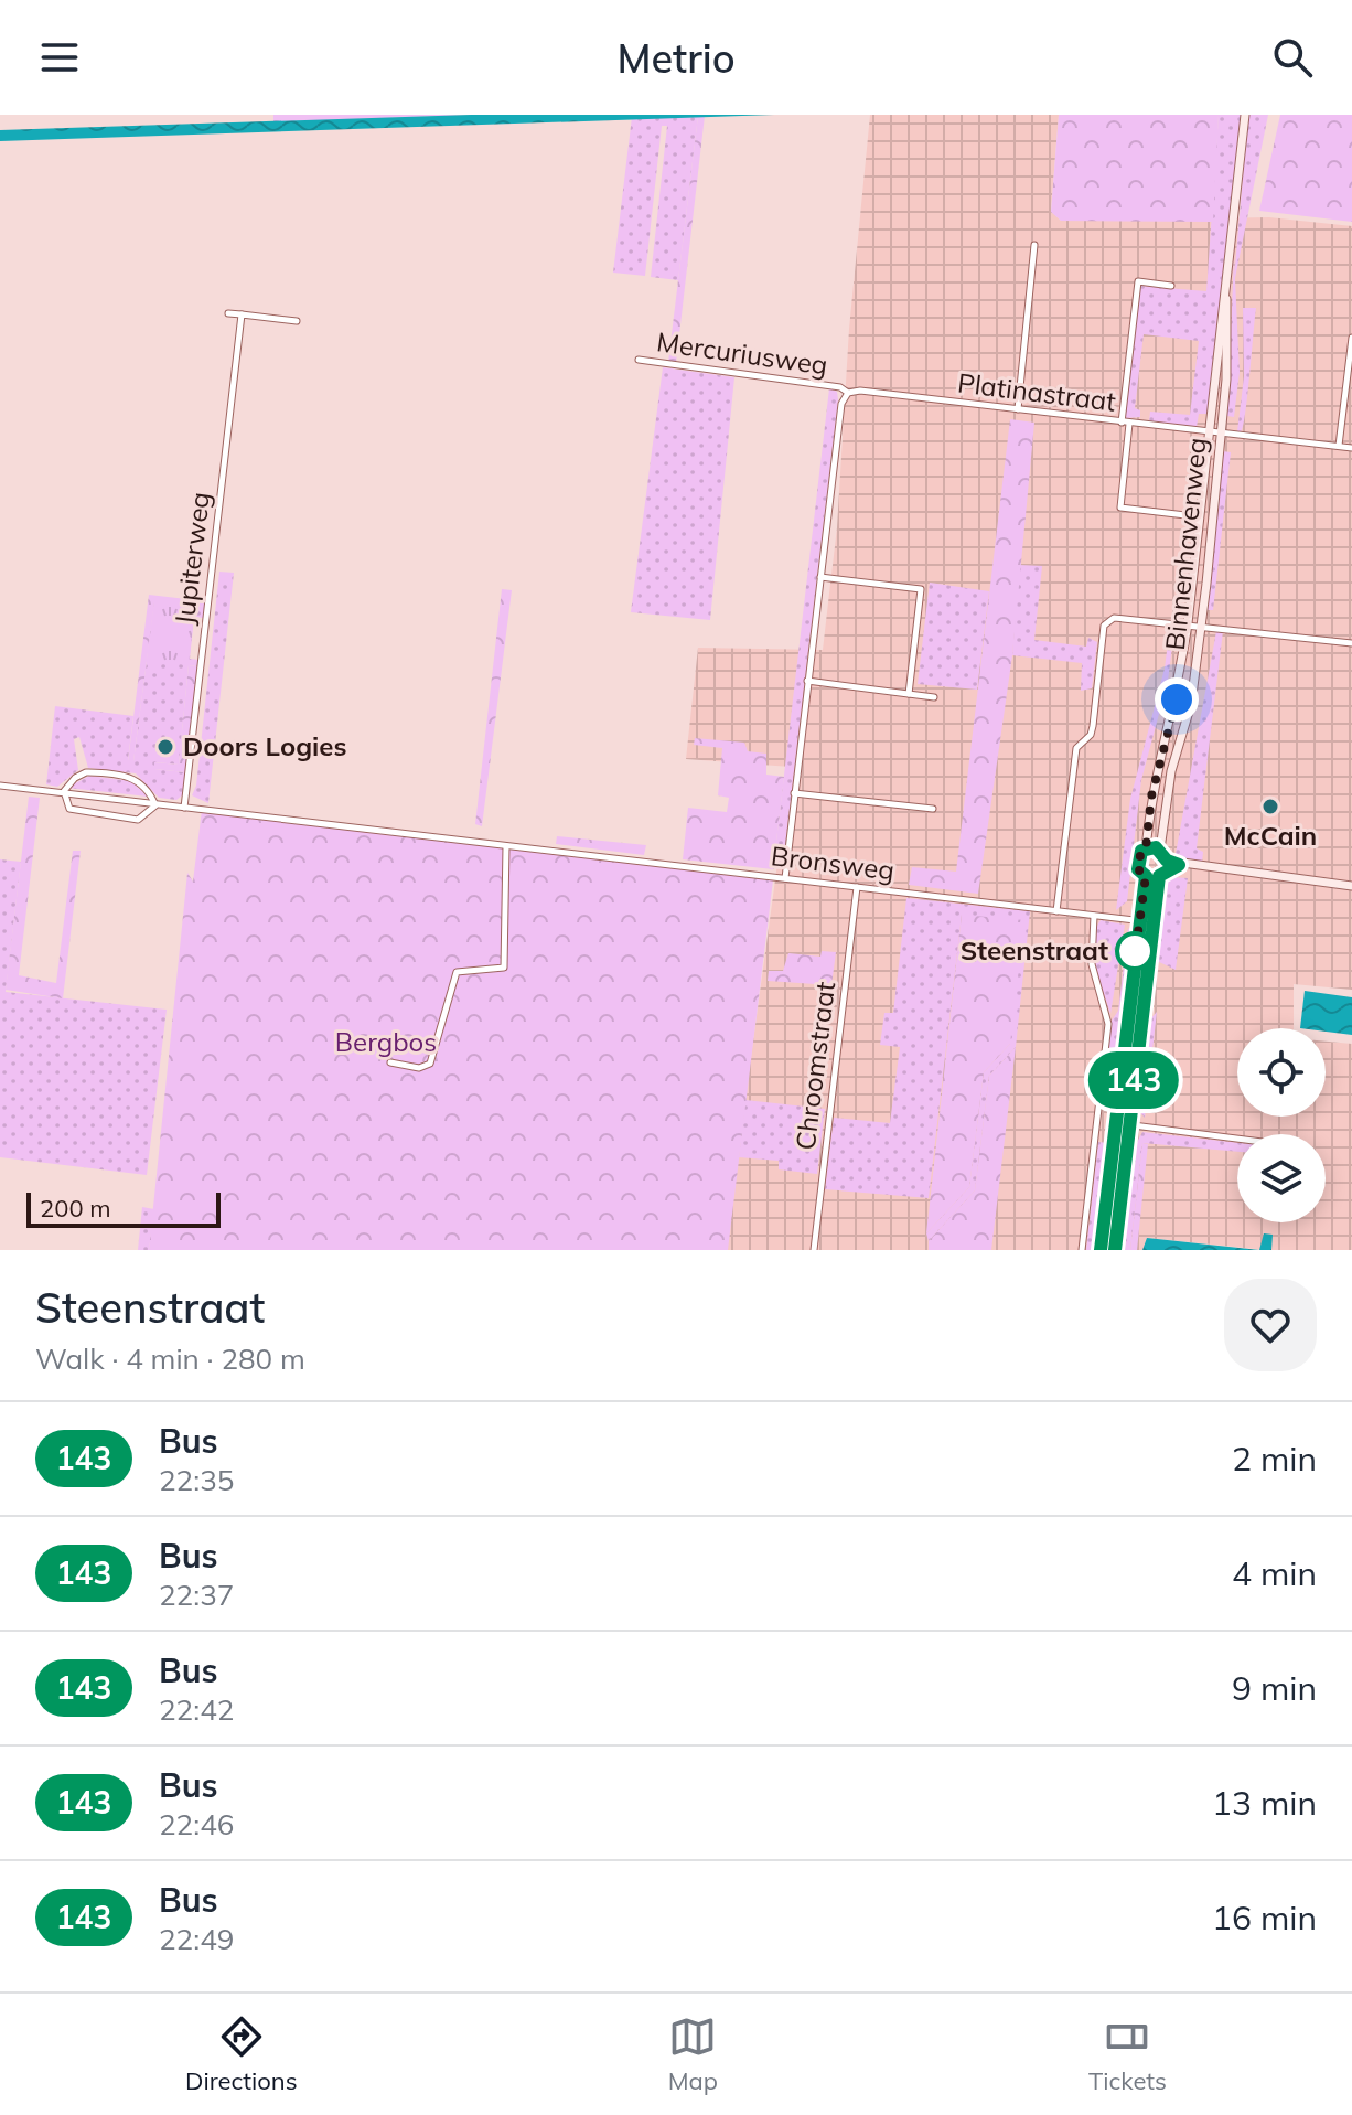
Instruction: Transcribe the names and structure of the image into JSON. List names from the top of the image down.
{
  "streets": {
    "main road": ["Binnenhavenweg"],
    "street": [
      "Mercuriusweg",
      "Platinastraat",
      "Jupiterweg",
      "Bronsweg",
      "Chroomstraat"
    ]
  },
  "crossings": [
    ["Mercuriusweg", "Platinastraat"],
    ["Platinastraat", "Binnenhavenweg"],
    ["Jupiterweg", "Bronsweg"],
    ["Bronsweg", "Chroomstraat"]
  ],
  "parks": ["Bergbos"],
  "places": ["Doors Logies", "McCain", "Steenstraat"],
  "lines": ["bus line 143"],
  "scale_bar": "200 m",
  "page": {
    "header": "Metrio",
    "on_map": "143",
    "scale": "200 m",
    "heading": ["Steenstraat", "Walk · 4 min · 280 m"],
    "list": [
      {
        "mark": "143",
        "name": "Bus",
        "note": "22:35",
        "value": "2 min"
      },
      {
        "mark": "143",
        "name": "Bus",
        "note": "22:37",
        "value": "4 min"
      },
      {
        "mark": "143",
        "name": "Bus",
        "note": "22:42",
        "value": "9 min"
      },
      {
        "mark": "143",
        "name": "Bus",
        "note": "22:46",
        "value": "13 min"
      },
      {
        "mark": "143",
        "name": "Bus",
        "note": "22:49",
        "value": "16 min"
      }
    ],
    "tabs": ["Directions", "Map", "Tickets"]
  }
}
